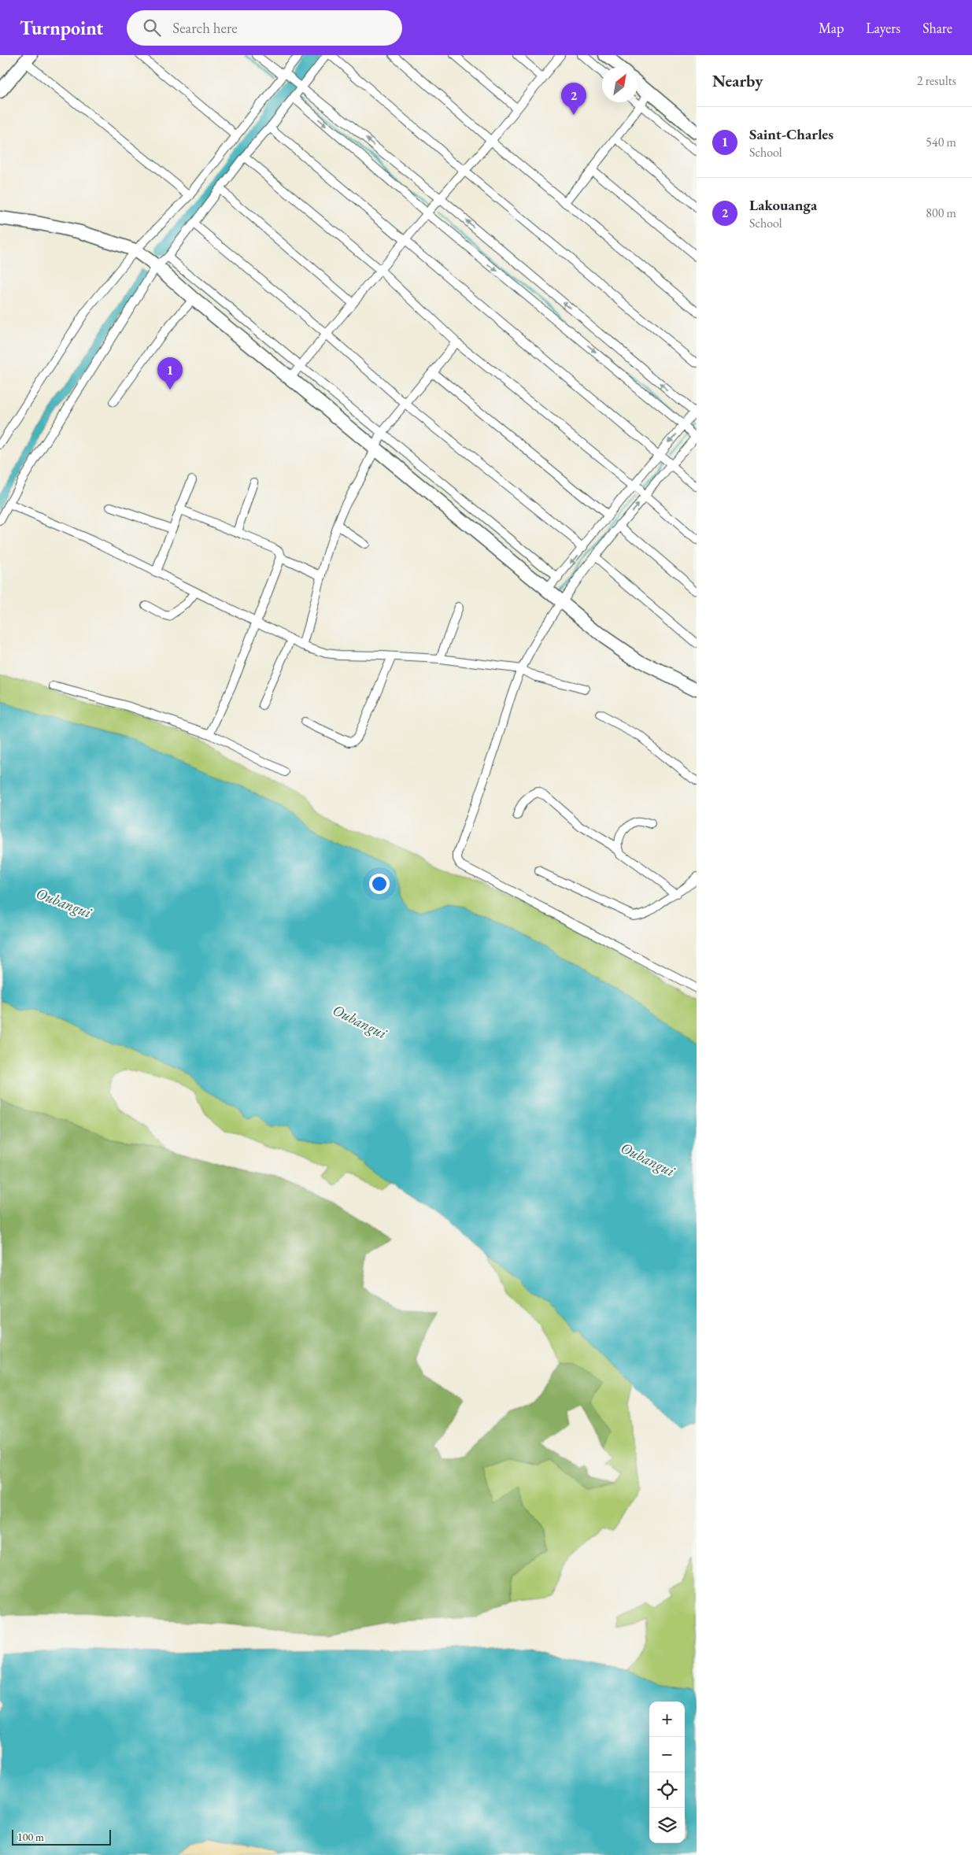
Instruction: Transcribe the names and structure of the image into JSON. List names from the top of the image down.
{
  "water": ["Oubangui"],
  "scale_bar": "100 m",
  "north": "top right",
  "page": {
    "header": "Turnpoint",
    "search": "Search here",
    "nav": ["Map", "Layers", "Share"],
    "heading": ["Nearby", "2 results"],
    "pins": ["2", "1"],
    "list": [
      {
        "mark": "1",
        "name": "Saint-Charles",
        "note": "School",
        "value": "540 m"
      },
      {
        "mark": "2",
        "name": "Lakouanga",
        "note": "School",
        "value": "800 m"
      }
    ],
    "map_buttons": ["+", "−"],
    "scale": "100 m"
  }
}
